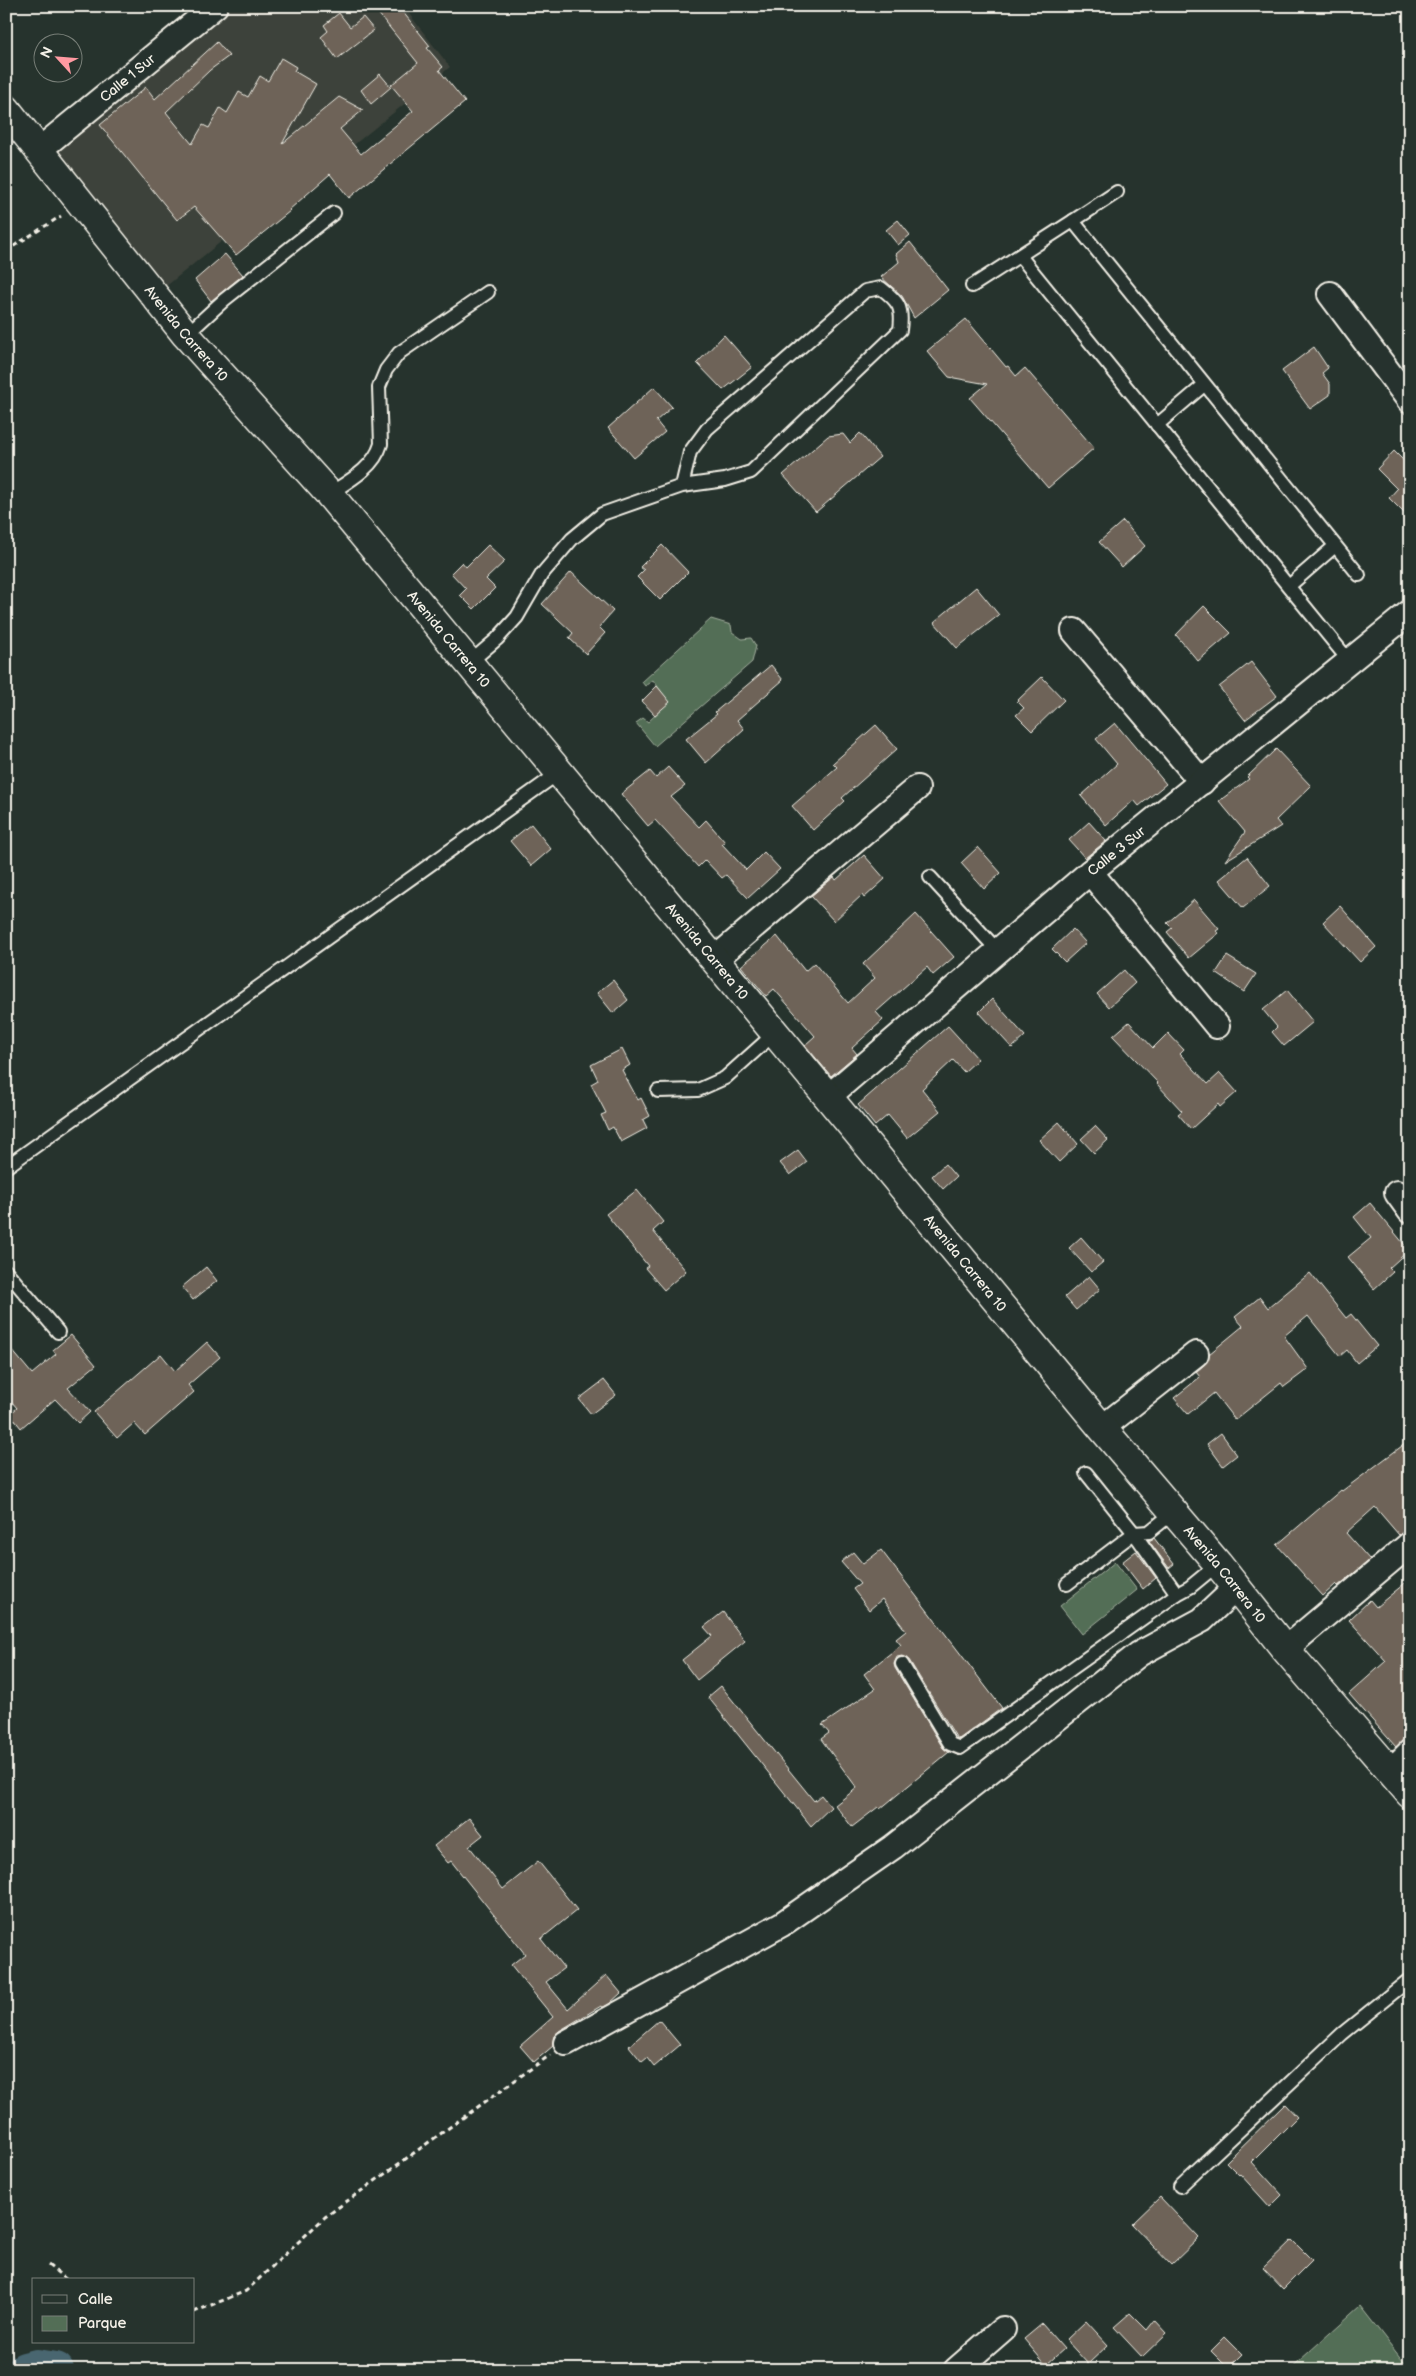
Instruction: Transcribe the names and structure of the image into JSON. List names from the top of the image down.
{
  "streets": {
    "street": ["Calle 1 Sur", "Avenida Carrera 10", "Calle 3 Sur"]
  },
  "crossings": [
    ["Calle 1 Sur", "Avenida Carrera 10"],
    ["Avenida Carrera 10", "Calle 3 Sur"]
  ],
  "legend": ["Calle", "Parque"],
  "north": "top left"
}
